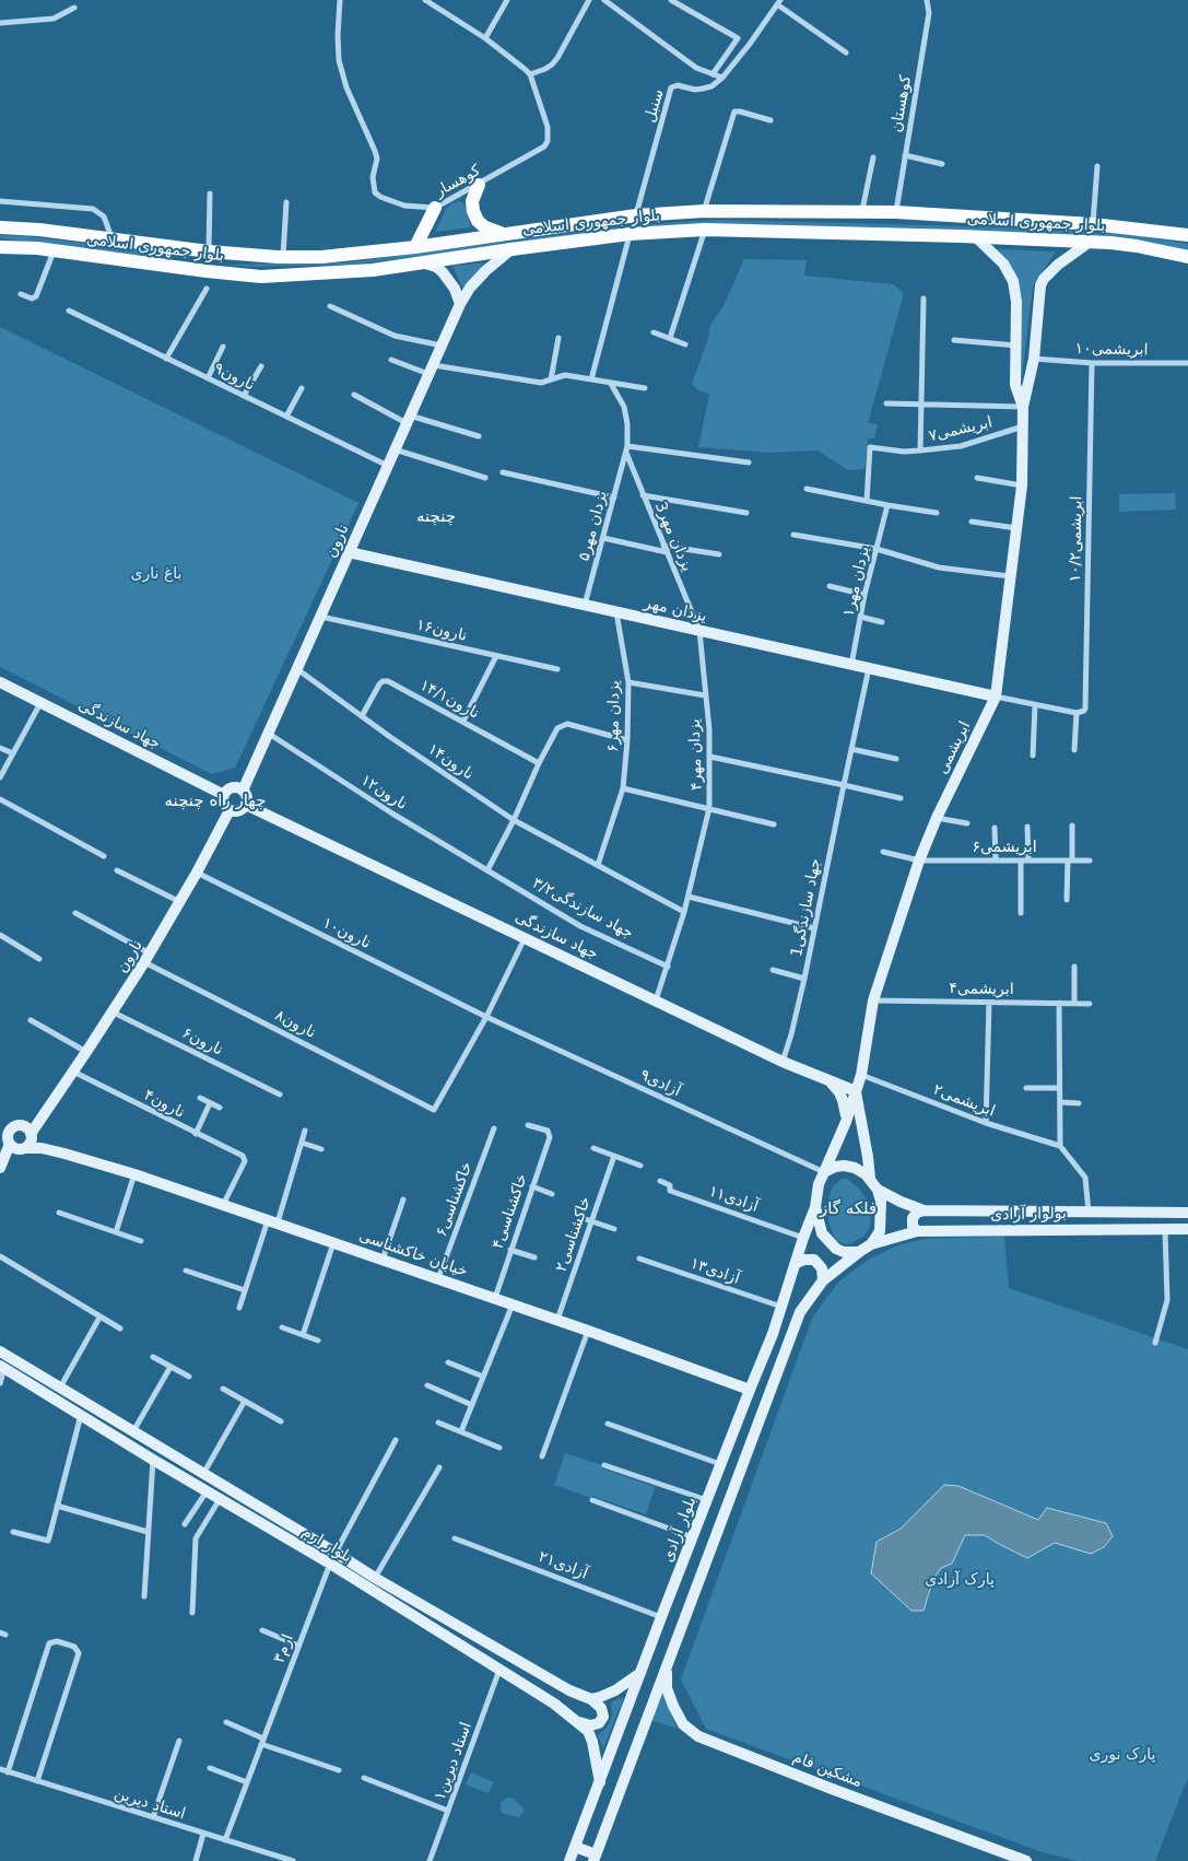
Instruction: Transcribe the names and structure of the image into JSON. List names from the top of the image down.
{
  "streets": {
    "main road": [
      "بلوار جمهوری اسلامی",
      "نارون",
      "یزدان مهر",
      "جهاد سازندگی",
      "ابریشمی",
      "بولوار آزادی",
      "خیابان خاکشناسی",
      "بلوار آزادی",
      "بلوار ارم",
      "مشکین فام"
    ],
    "street": [
      "کوهستان",
      "سنبل",
      "کوهسار",
      "ابریشمی۱۰",
      "نارون۹",
      "ابریشمی۷",
      "یزدان مهر۵",
      "3یزدان مهر",
      "۱۰/۲ابریشمی",
      "یزدان مهر۱",
      "نارون۱۶",
      "۱۴/۱نارون",
      "یزدان مهر۶",
      "یزدان مهر۴",
      "نارون۱۴",
      "نارون۱۲",
      "ابریشمی۶",
      "1جهاد سازندگی",
      "۳/۲جهاد سازندگی",
      "نارون۱۰",
      "ابریشمی۴",
      "نارون۸",
      "نارون۶",
      "آزادی۹",
      "ابریشمی۲",
      "نارون۴",
      "خاکشناسی۶",
      "آزادی۱۱",
      "خاکشناسی۴",
      "خاکشناسی۲",
      "آزادی۱۳",
      "آزادی۲۱",
      "ارم۳",
      "استاد دیرین۱",
      "استاد دیرین"
    ]
  },
  "crossings": [
    ["کوهستان", "بلوار جمهوری اسلامی"],
    ["سنبل", "بلوار جمهوری اسلامی"],
    ["بلوار جمهوری اسلامی", "نارون"],
    ["ابریشمی۱۰", "۱۰/۲ابریشمی"],
    ["نارون۹", "نارون"],
    ["ابریشمی۷", "ابریشمی"],
    ["یزدان مهر۵", "3یزدان مهر"],
    ["یزدان مهر۵", "یزدان مهر"],
    ["3یزدان مهر", "یزدان مهر"],
    ["3یزدان مهر", "یزدان مهر۴"],
    ["نارون", "یزدان مهر"],
    ["نارون", "نارون۱۶"],
    ["نارون", "جهاد سازندگی"],
    ["نارون", "نارون۱۴"],
    ["نارون", "نارون۱۲"],
    ["نارون", "نارون۱۰"],
    ["نارون", "نارون۸"],
    ["نارون", "نارون۶"],
    ["نارون", "نارون۴"],
    ["نارون", "خیابان خاکشناسی"],
    ["یزدان مهر۱", "یزدان مهر"],
    ["یزدان مهر", "یزدان مهر۶"],
    ["یزدان مهر", "ابریشمی"],
    ["یزدان مهر", "یزدان مهر۴"],
    ["یزدان مهر", "1جهاد سازندگی"],
    ["۱۴/۱نارون", "نارون۱۴"],
    ["یزدان مهر۶", "نارون۱۴"],
    ["جهاد سازندگی", "ابریشمی"],
    ["جهاد سازندگی", "یزدان مهر۴"],
    ["جهاد سازندگی", "1جهاد سازندگی"],
    ["ابریشمی", "ابریشمی۶"],
    ["ابریشمی", "ابریشمی۴"],
    ["ابریشمی", "آزادی۹"],
    ["ابریشمی", "ابریشمی۲"],
    ["ابریشمی", "بولوار آزادی"],
    ["ابریشمی", "بلوار آزادی"],
    ["یزدان مهر۴", "نارون۱۴"],
    ["یزدان مهر۴", "۳/۲جهاد سازندگی"],
    ["نارون۱۲", "۳/۲جهاد سازندگی"],
    ["نارون۱۰", "نارون۸"],
    ["نارون۱۰", "آزادی۹"],
    ["نارون۸", "آزادی۹"],
    ["آزادی۹", "بولوار آزادی"],
    ["آزادی۹", "بلوار آزادی"],
    ["نارون۴", "خیابان خاکشناسی"],
    ["خاکشناسی۶", "خیابان خاکشناسی"],
    ["آزادی۱۱", "بلوار آزادی"],
    ["خاکشناسی۴", "خیابان خاکشناسی"],
    ["بولوار آزادی", "بلوار آزادی"],
    ["خاکشناسی۲", "خیابان خاکشناسی"],
    ["خیابان خاکشناسی", "بلوار آزادی"],
    ["آزادی۱۳", "بلوار آزادی"],
    ["بلوار آزادی", "بلوار ارم"],
    ["بلوار آزادی", "آزادی۲۱"],
    ["بلوار ارم", "ارم۳"],
    ["بلوار ارم", "استاد دیرین۱"],
    ["ارم۳", "استاد دیرین"]
  ],
  "districts": ["چنچنه", "چهار راه چنچنه", "فلکه گاز"],
  "parks": ["باغ ناری", "پارک آزادی", "پارک نوری"]
}
